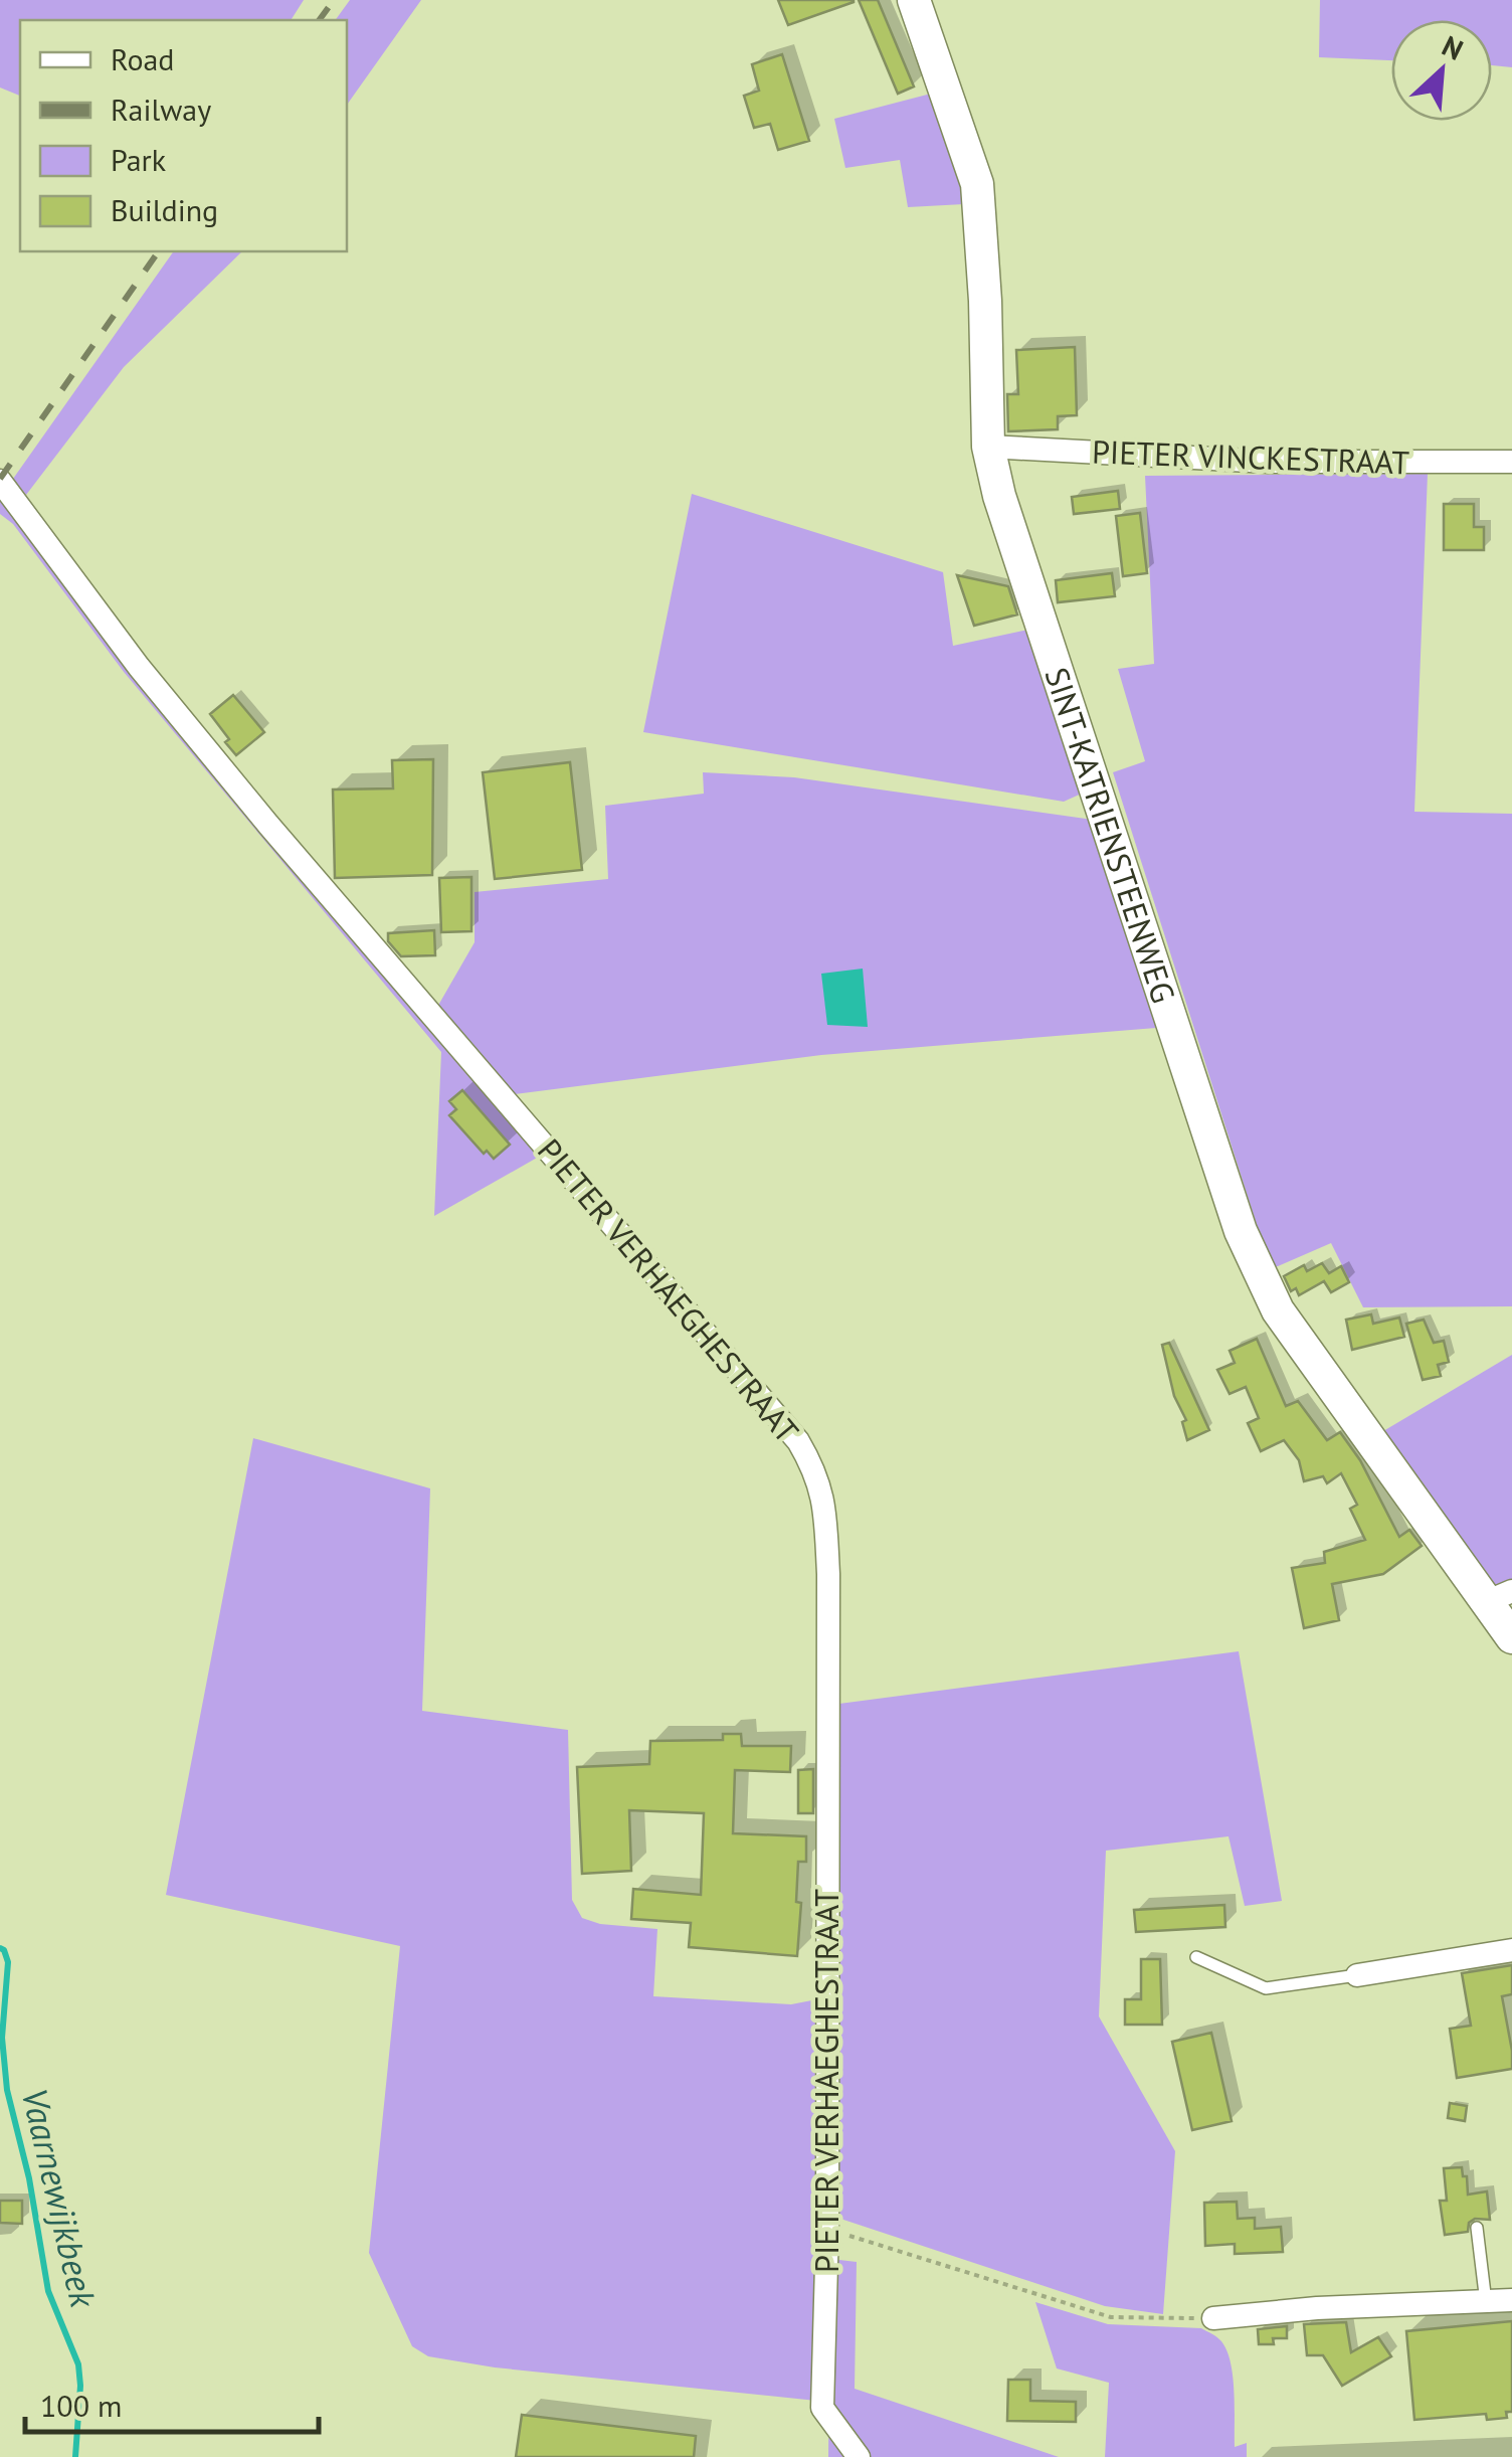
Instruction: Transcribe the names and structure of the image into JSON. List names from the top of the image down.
{
  "streets": {
    "street": ["PIETER VINCKESTRAAT", "SINT-KATRIENSTEENWEG", "PIETER VERHAEGHESTRAAT"]
  },
  "crossings": [
    ["PIETER VINCKESTRAAT", "SINT-KATRIENSTEENWEG"]
  ],
  "water": ["Vaarnewijkbeek"],
  "legend": [
    "Road",
    "Railway",
    "Park",
    "Building"
  ],
  "scale_bar": "100 m",
  "north": "top right"
}
